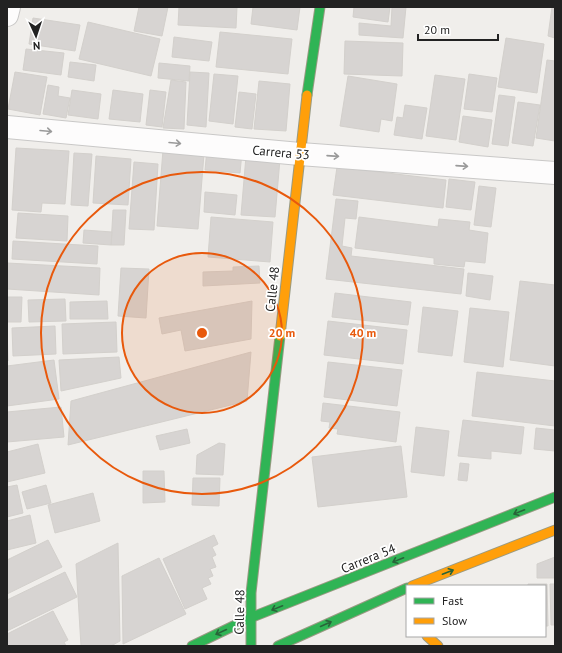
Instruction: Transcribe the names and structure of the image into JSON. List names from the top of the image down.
{
  "streets": {
    "main road": ["Calle 48", "Carrera 54"],
    "street": ["Carrera 53"]
  },
  "crossings": [
    ["Carrera 53", "Calle 48"],
    ["Calle 48", "Carrera 54"]
  ],
  "one_way": ["Carrera 53"],
  "legend": ["Fast", "Slow"],
  "scale_bar": "20 m",
  "north": "bottom",
  "rings": ["20 m", "40 m"]
}
